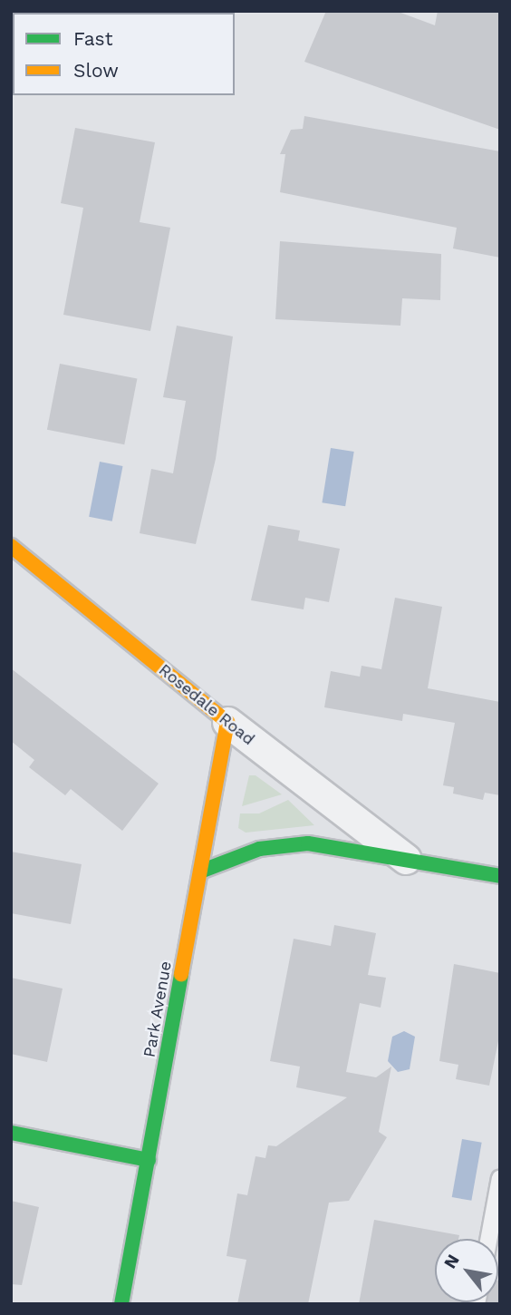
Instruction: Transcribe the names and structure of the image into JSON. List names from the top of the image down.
{
  "streets": {
    "street": ["Rosedale Road", "Park Avenue"]
  },
  "crossings": [
    ["Rosedale Road", "Park Avenue"]
  ],
  "legend": ["Fast", "Slow"],
  "north": "top left"
}
